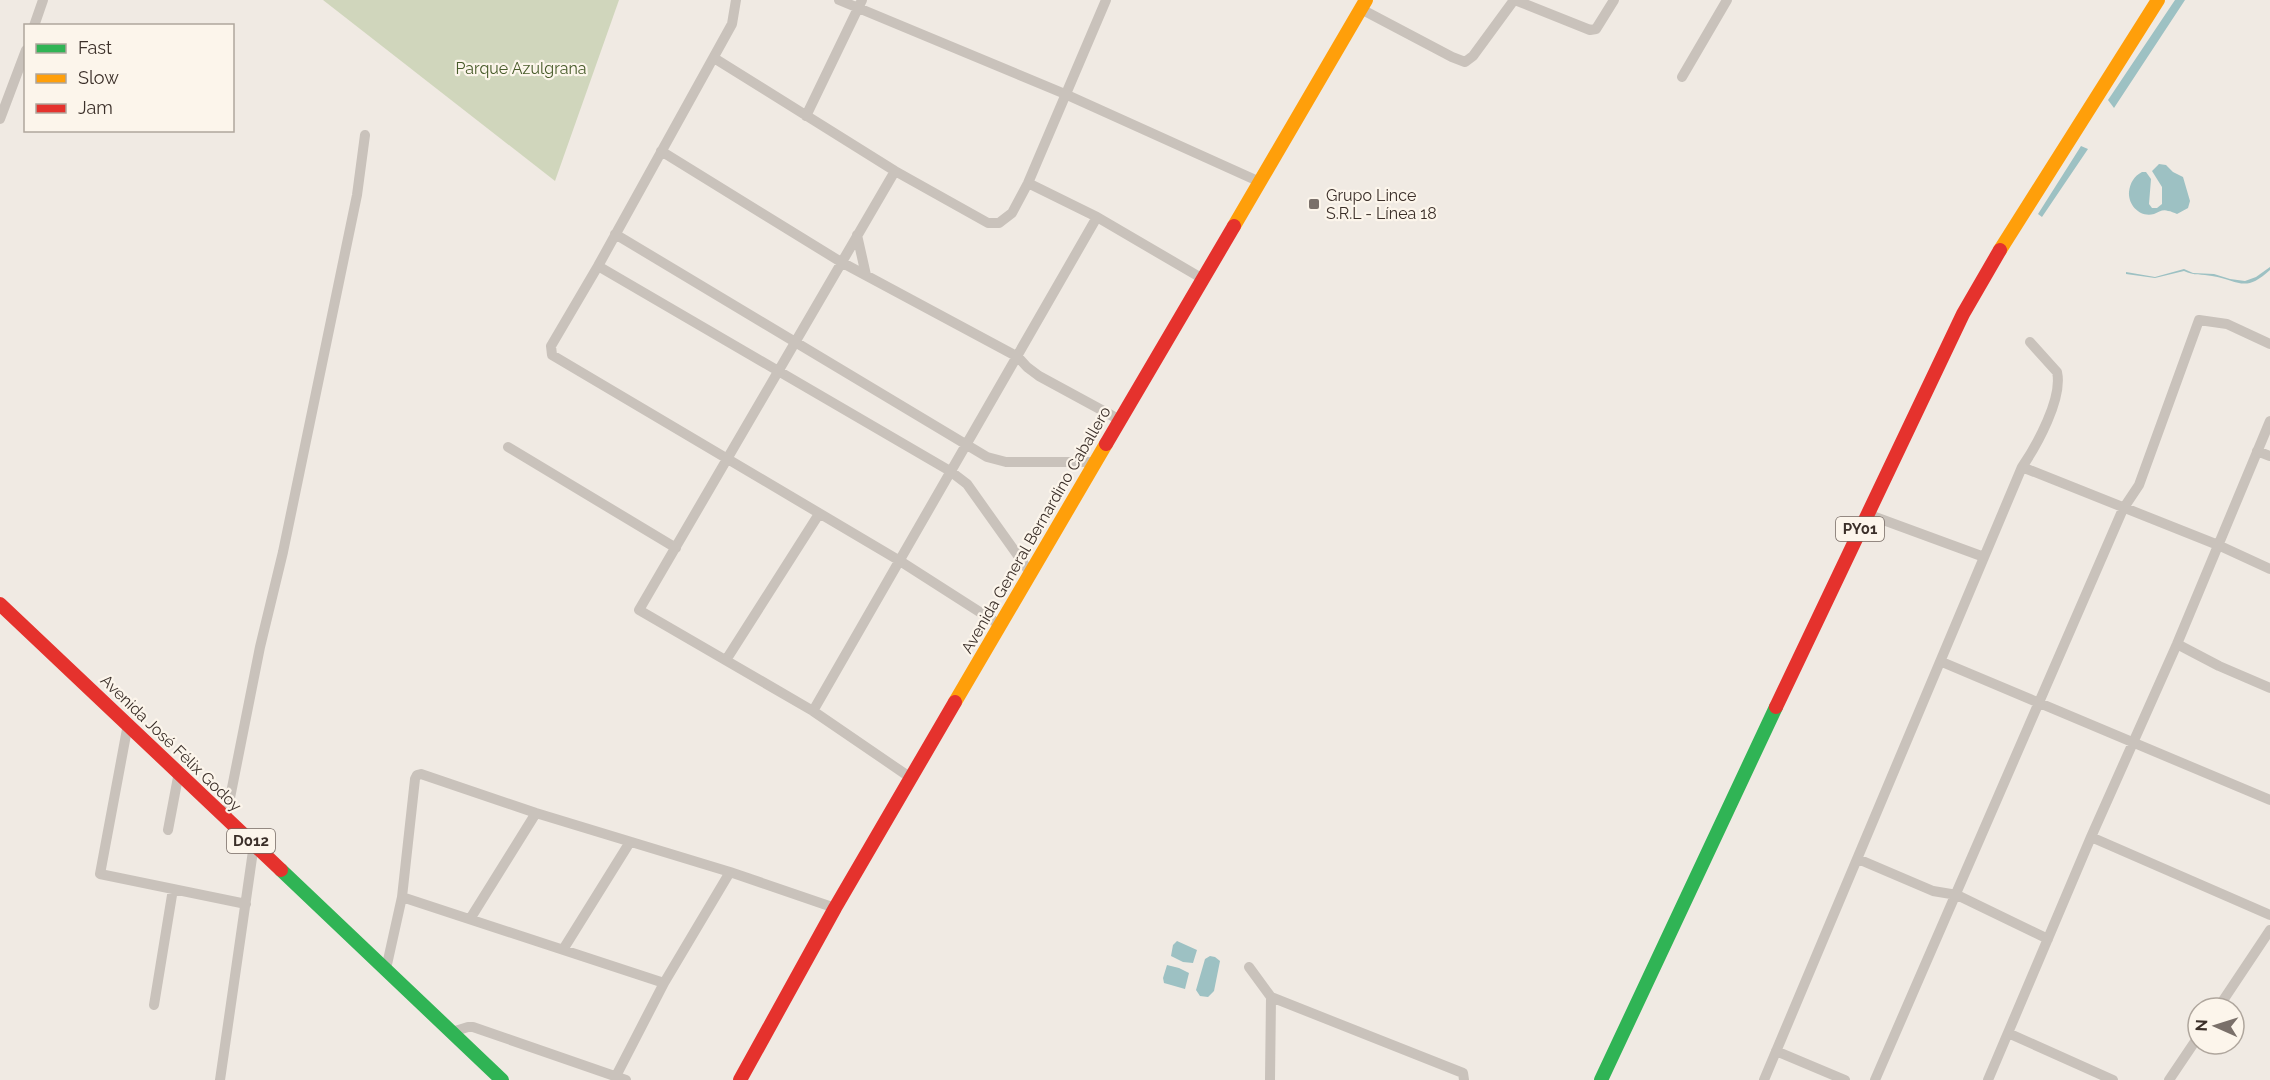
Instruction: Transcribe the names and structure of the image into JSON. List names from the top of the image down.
{
  "streets": {
    "main road": [
      "PY01",
      "Avenida General Bernardino Caballero",
      "Avenida José Félix Godoy",
      "D012"
    ]
  },
  "parks": ["Parque Azulgrana"],
  "places": {
    "transit": ["Grupo Lince S.R.L - Línea 18"]
  },
  "legend": ["Fast", "Slow", "Jam"],
  "north": "left"
}
